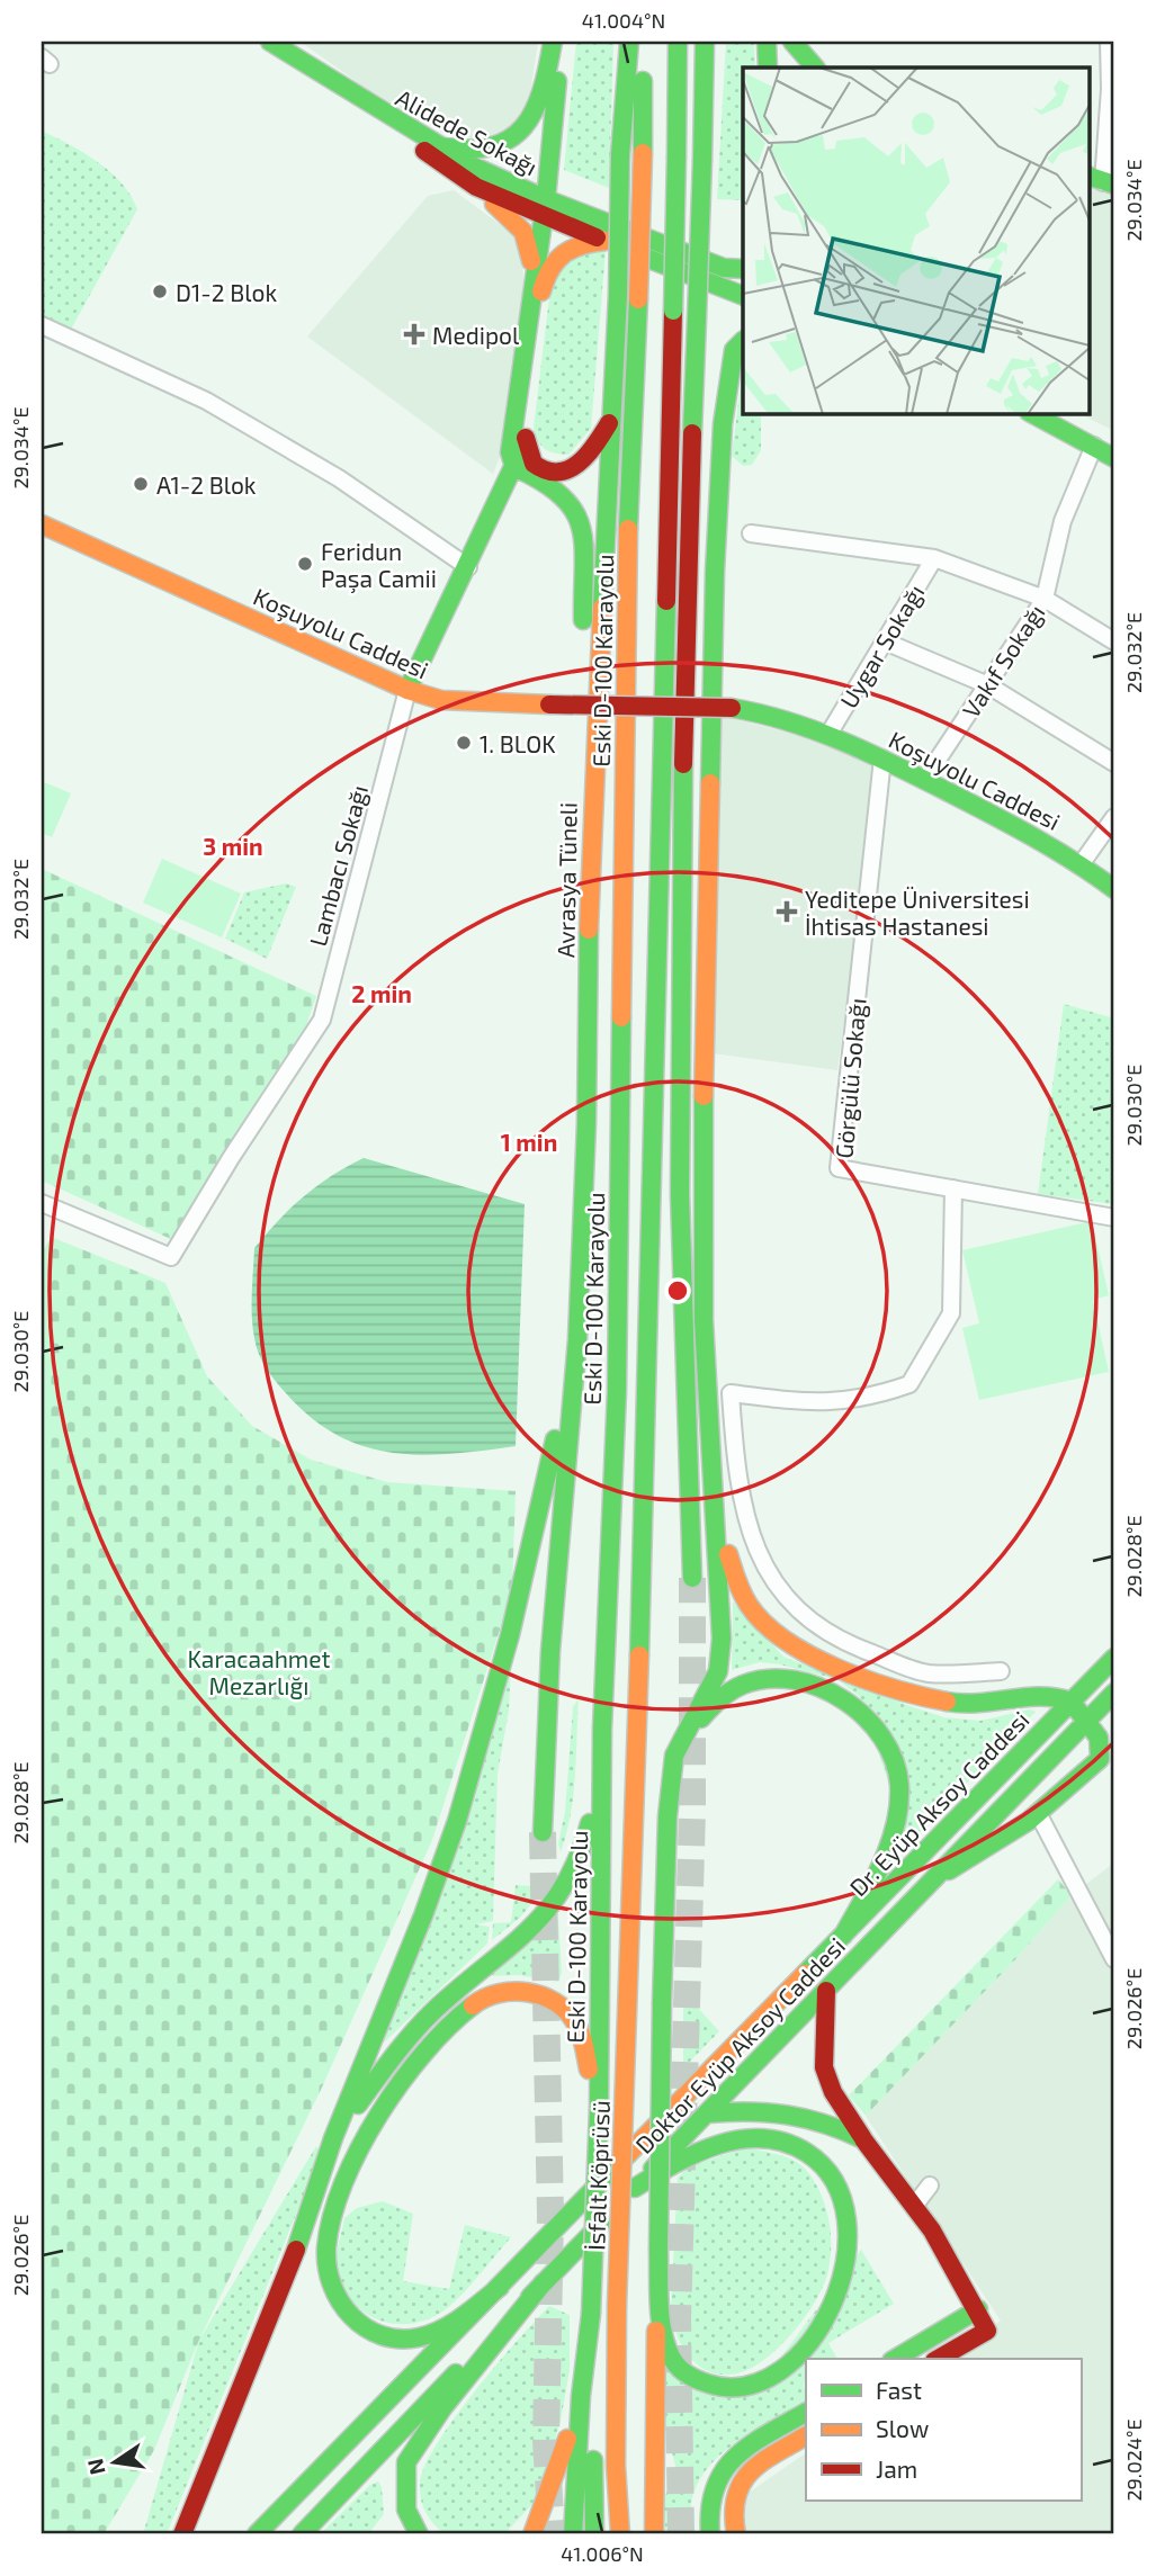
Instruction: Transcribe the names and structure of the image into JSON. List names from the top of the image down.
{
  "streets": {
    "main road": [
      "Alidede Sokağı",
      "Koşuyolu Caddesi",
      "Eski D-100 Karayolu",
      "Lambacı Sokağı",
      "Avrasya Tüneli",
      "Dr. Eyüp Aksoy Caddesi",
      "Doktor Eyüp Aksoy Caddesi",
      "İsfalt Köprüsü"
    ],
    "street": ["Uygar Sokağı", "Vakıf Sokağı", "Görgülü Sokağı"]
  },
  "crossings": [
    ["Alidede Sokağı", "Lambacı Sokağı"],
    ["Koşuyolu Caddesi", "Uygar Sokağı"],
    ["Koşuyolu Caddesi", "Vakıf Sokağı"],
    ["Koşuyolu Caddesi", "Lambacı Sokağı"],
    ["Koşuyolu Caddesi", "Görgülü Sokağı"],
    ["Eski D-100 Karayolu", "İsfalt Köprüsü"]
  ],
  "parks": ["Karacaahmet Mezarlığı"],
  "places": {
    "other": [
      "D1-2 Blok",
      "A1-2 Blok",
      "Feridun Paşa Camii",
      "1. BLOK"
    ],
    "health": ["Medipol", "Yeditepe Üniversitesi İhtisas Hastanesi"]
  },
  "legend": ["Fast", "Slow", "Jam"],
  "north": "left",
  "coordinates": [
    "41.004°N",
    "29.034°E",
    "29.032°E",
    "29.030°E",
    "29.028°E",
    "29.026°E",
    "29.024°E",
    "41.006°N"
  ],
  "rings": ["3 min", "2 min", "1 min"]
}
